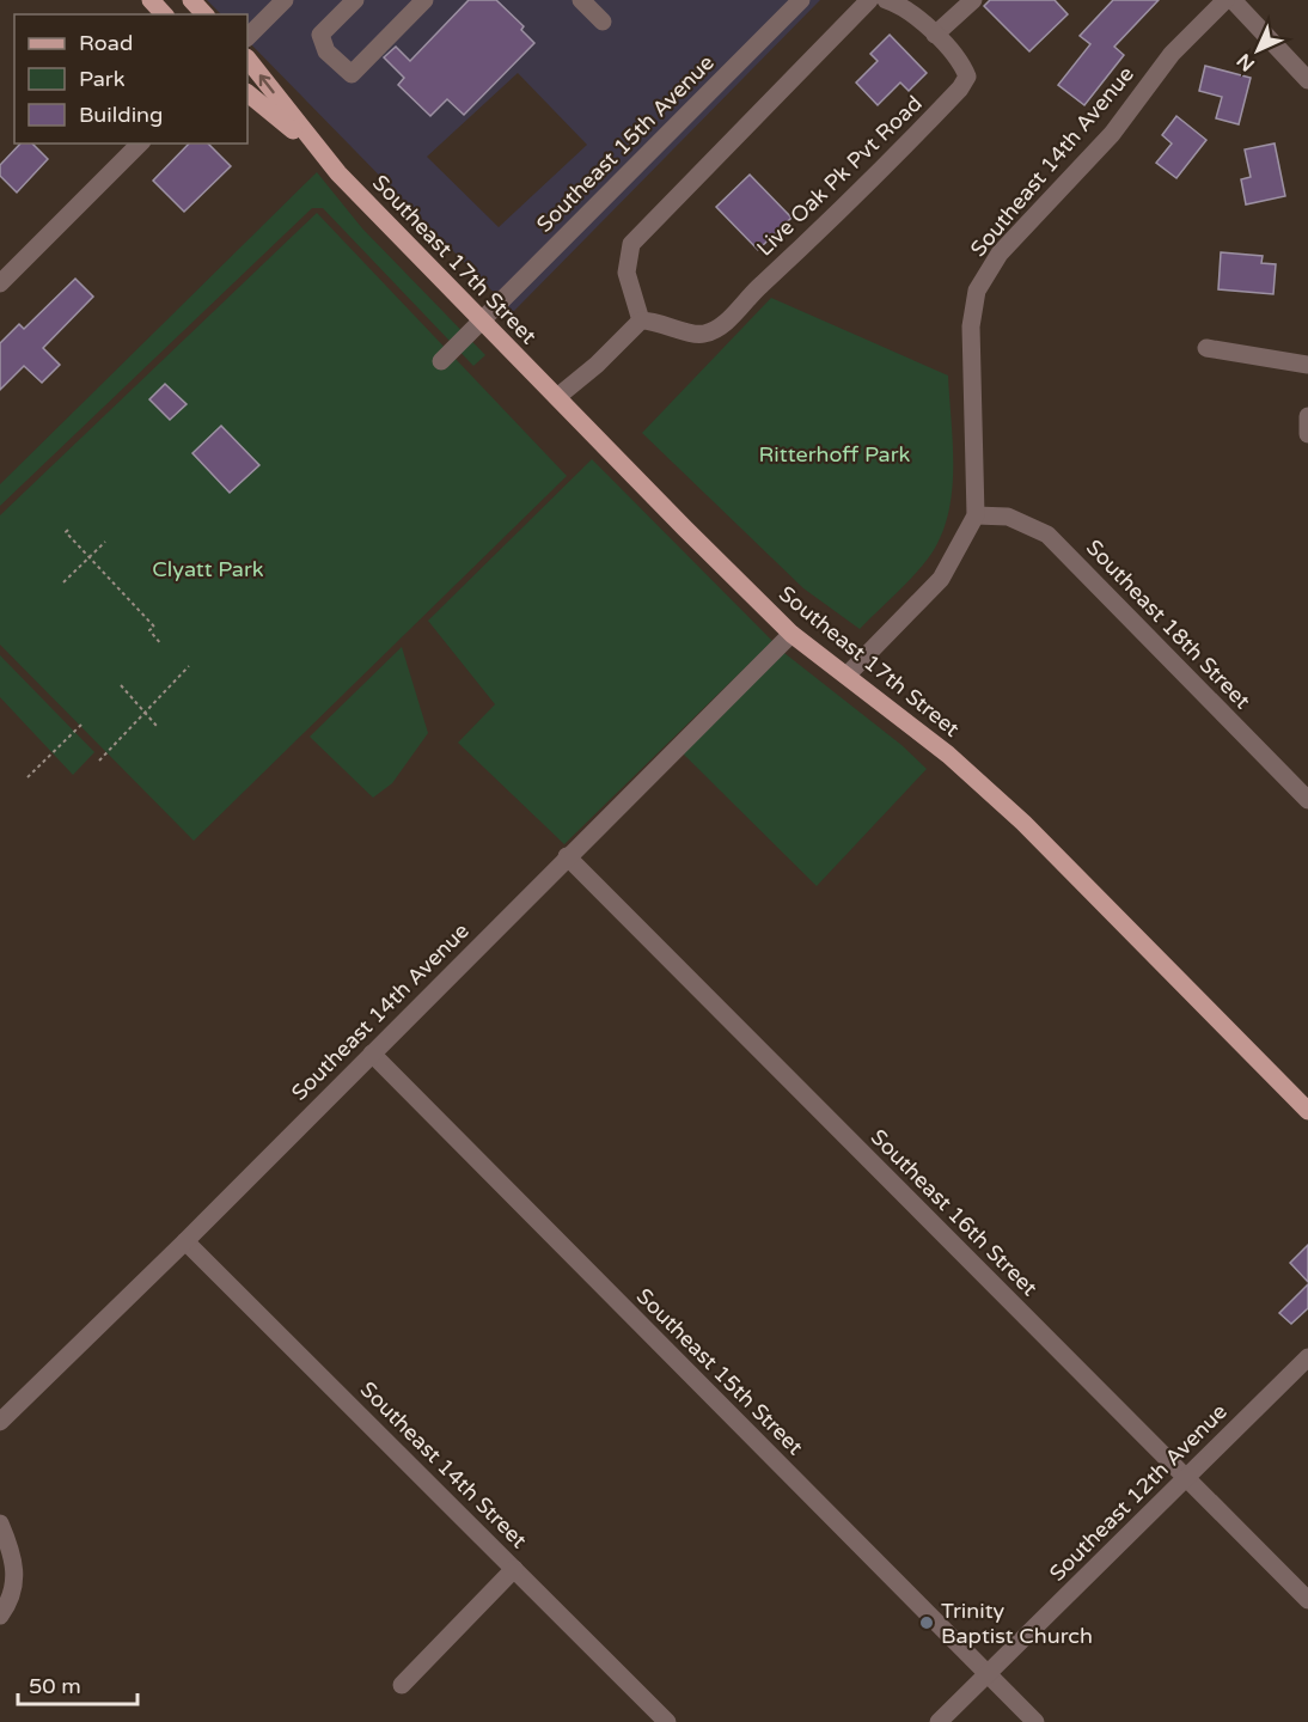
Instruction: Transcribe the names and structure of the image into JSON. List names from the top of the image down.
{
  "streets": {
    "main road": ["Southeast 17th Street"],
    "street": [
      "Southeast 15th Avenue",
      "Southeast 14th Avenue",
      "Live Oak Pk Pvt Road",
      "Southeast 18th Street",
      "Southeast 16th Street",
      "Southeast 15th Street",
      "Southeast 14th Street",
      "Southeast 12th Avenue"
    ]
  },
  "crossings": [
    ["Southeast 15th Avenue", "Southeast 17th Street"],
    ["Southeast 14th Avenue", "Southeast 17th Street"],
    ["Southeast 14th Avenue", "Southeast 18th Street"],
    ["Southeast 14th Avenue", "Southeast 16th Street"],
    ["Southeast 14th Avenue", "Southeast 15th Street"],
    ["Southeast 14th Avenue", "Southeast 14th Street"],
    ["Southeast 16th Street", "Southeast 12th Avenue"],
    ["Southeast 15th Street", "Southeast 12th Avenue"]
  ],
  "parks": ["Ritterhoff Park", "Clyatt Park"],
  "places": ["Trinity Baptist Church"],
  "legend": ["Road", "Park", "Building"],
  "scale_bar": "50 m",
  "north": "bottom left"
}
